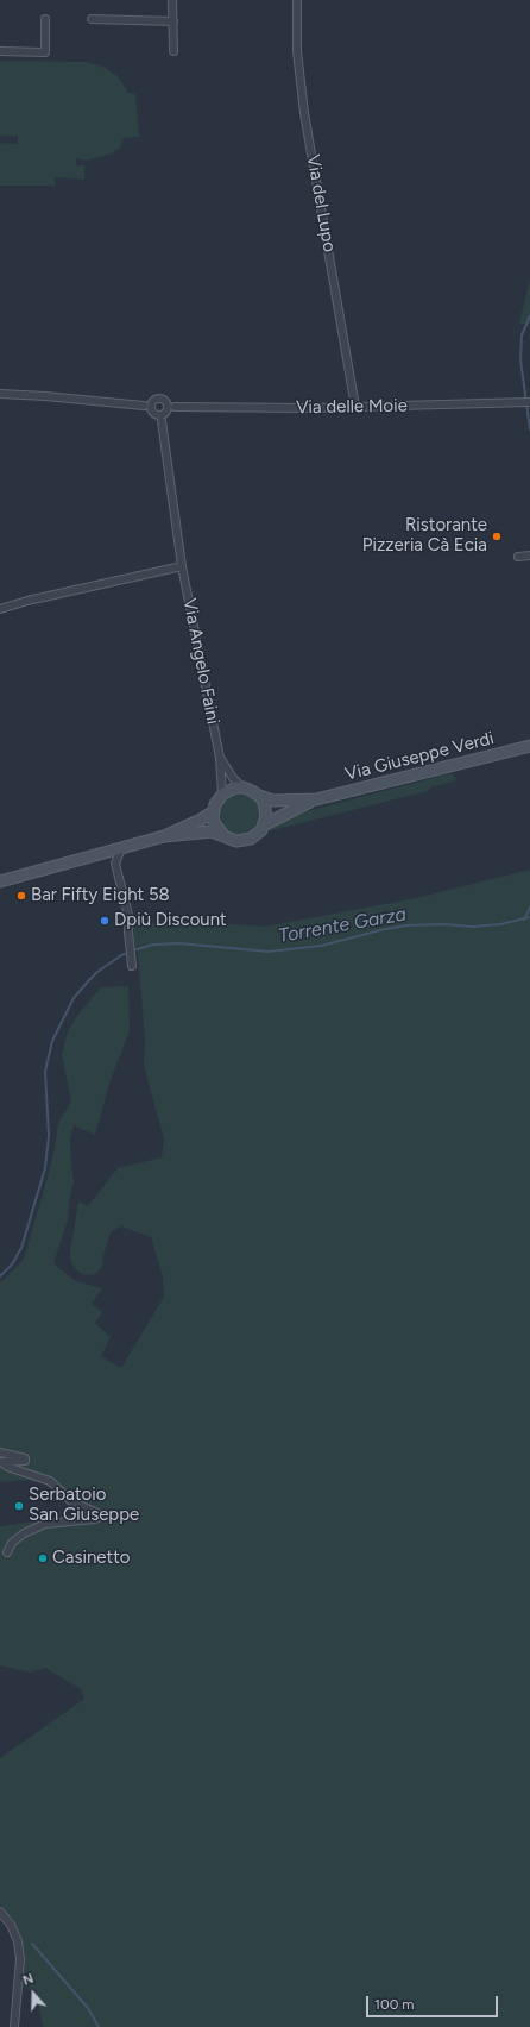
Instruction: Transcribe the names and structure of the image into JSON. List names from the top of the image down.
{
  "streets": {
    "main road": ["Via Giuseppe Verdi"],
    "street": ["Via del Lupo", "Via delle Moie", "Via Angelo Faini"]
  },
  "crossings": [
    ["Via del Lupo", "Via delle Moie"],
    ["Via Angelo Faini", "Via Giuseppe Verdi"]
  ],
  "water": ["Torrente Garza"],
  "places": [
    "Ristorante Pizzeria Cà Ecia",
    "Bar Fifty Eight 58",
    "Dpiù Discount",
    "Serbatoio San Giuseppe",
    "Casinetto"
  ],
  "scale_bar": "100 m",
  "north": "top"
}
